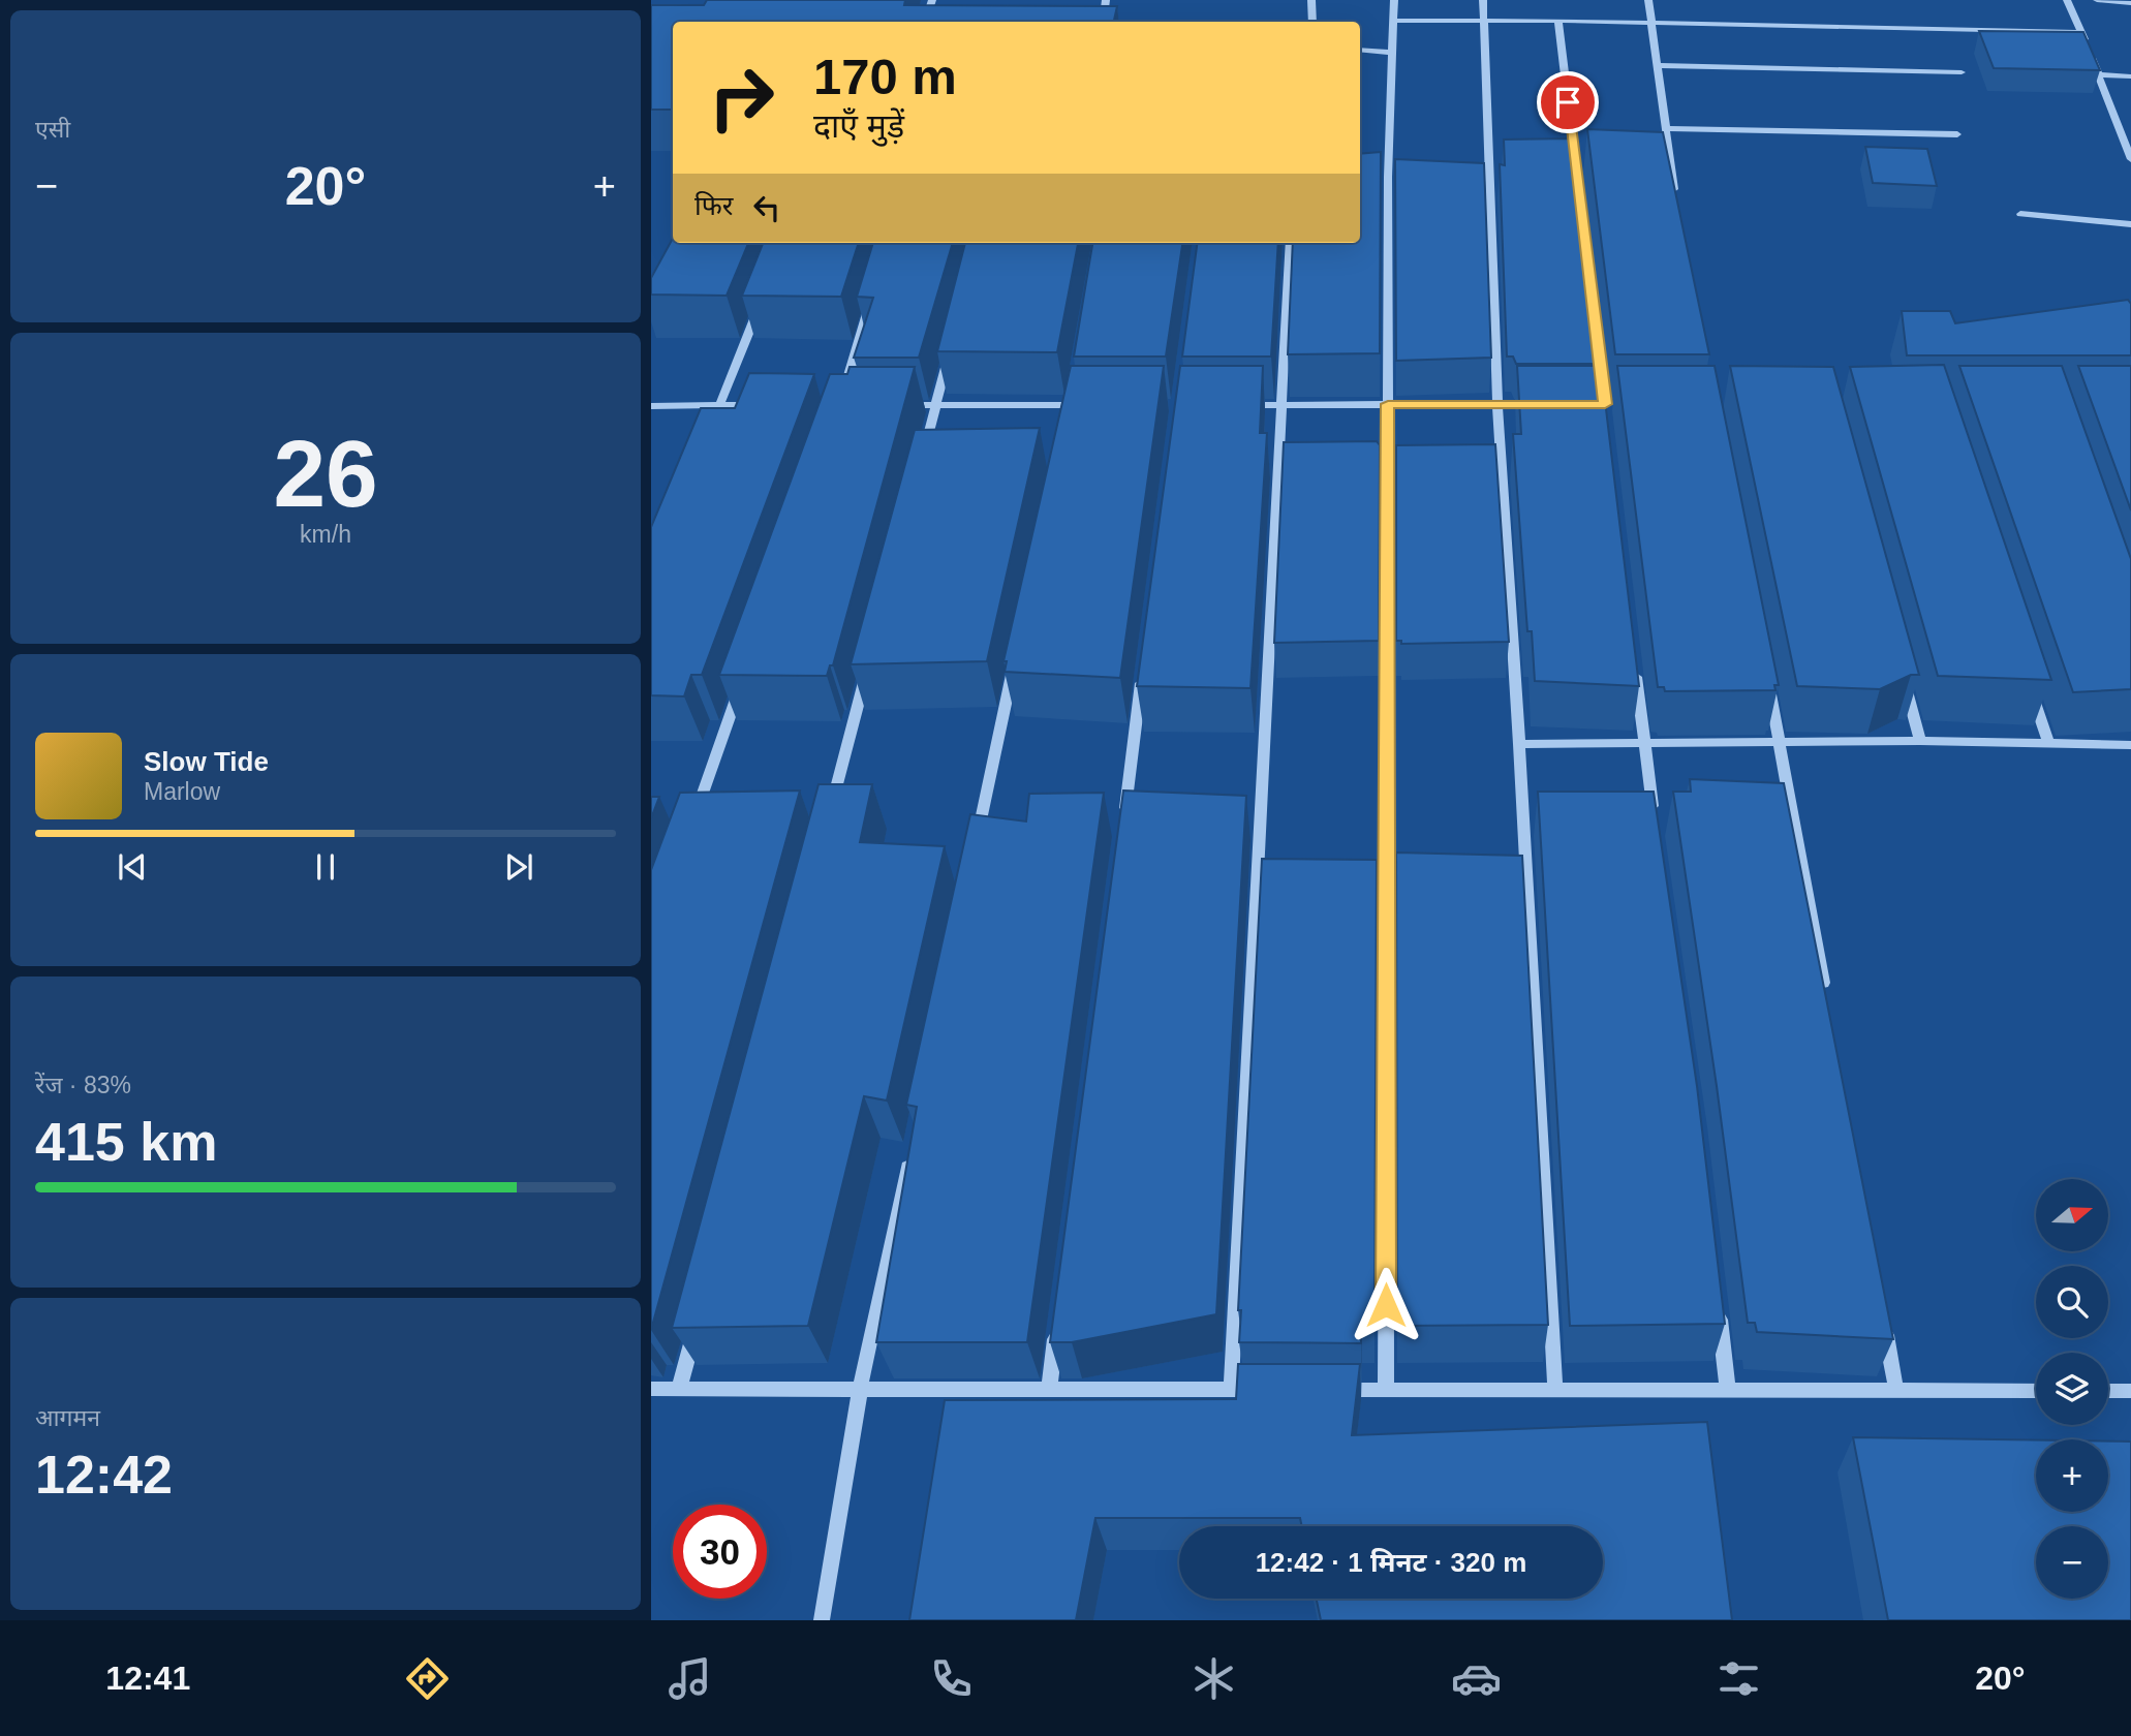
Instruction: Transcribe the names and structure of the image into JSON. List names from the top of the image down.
{
  "north": "right",
  "page": {
    "tile": [
      "एसी",
      ["26", "km/h"],
      ["रेंज · 83%", "415 km"],
      ["आगमन", "12:42"]
    ],
    "turn": ["170 m", "दाएँ मुड़ें"],
    "heat": ["−", "20°", "+"],
    "then": "फिर",
    "song": ["Slow Tide", "Marlow"],
    "map_buttons": ["+", "−"],
    "limit": "30",
    "trip": "12:42 · 1 मिनट · 320 m",
    "tabs": ["12:41", "20°"]
  }
}
